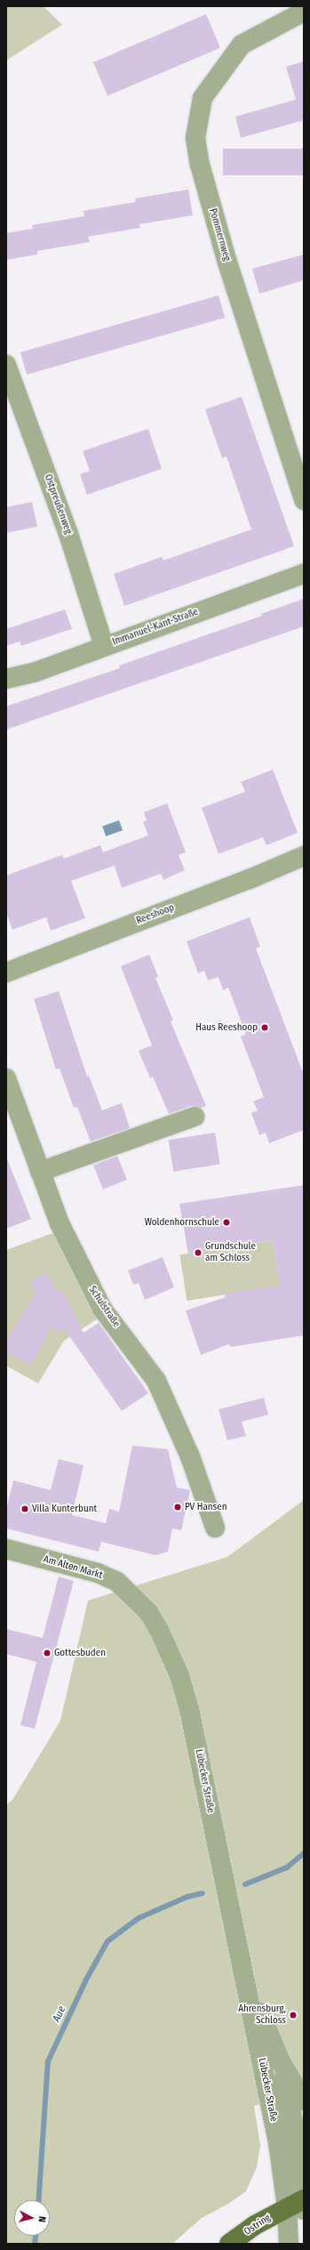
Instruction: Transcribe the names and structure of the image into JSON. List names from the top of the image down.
{
  "streets": {
    "main road": ["Ostring"],
    "street": [
      "Pommernweg",
      "Ostpreußenweg",
      "Immanuel-Kant-Straße",
      "Reeshoop",
      "Schulstraße",
      "Am Alten Markt",
      "Lübecker Straße"
    ]
  },
  "crossings": [
    ["Ostpreußenweg", "Immanuel-Kant-Straße"],
    ["Am Alten Markt", "Lübecker Straße"],
    ["Lübecker Straße", "Ostring"]
  ],
  "water": ["Aue"],
  "places": [
    "Haus Reeshoop",
    "Woldenhornschule",
    "Grundschule am Schloss",
    "PV Hansen",
    "Villa Kunterbunt",
    "Gottesbuden",
    "Ahrensburg, Schloss"
  ],
  "north": "right"
}
